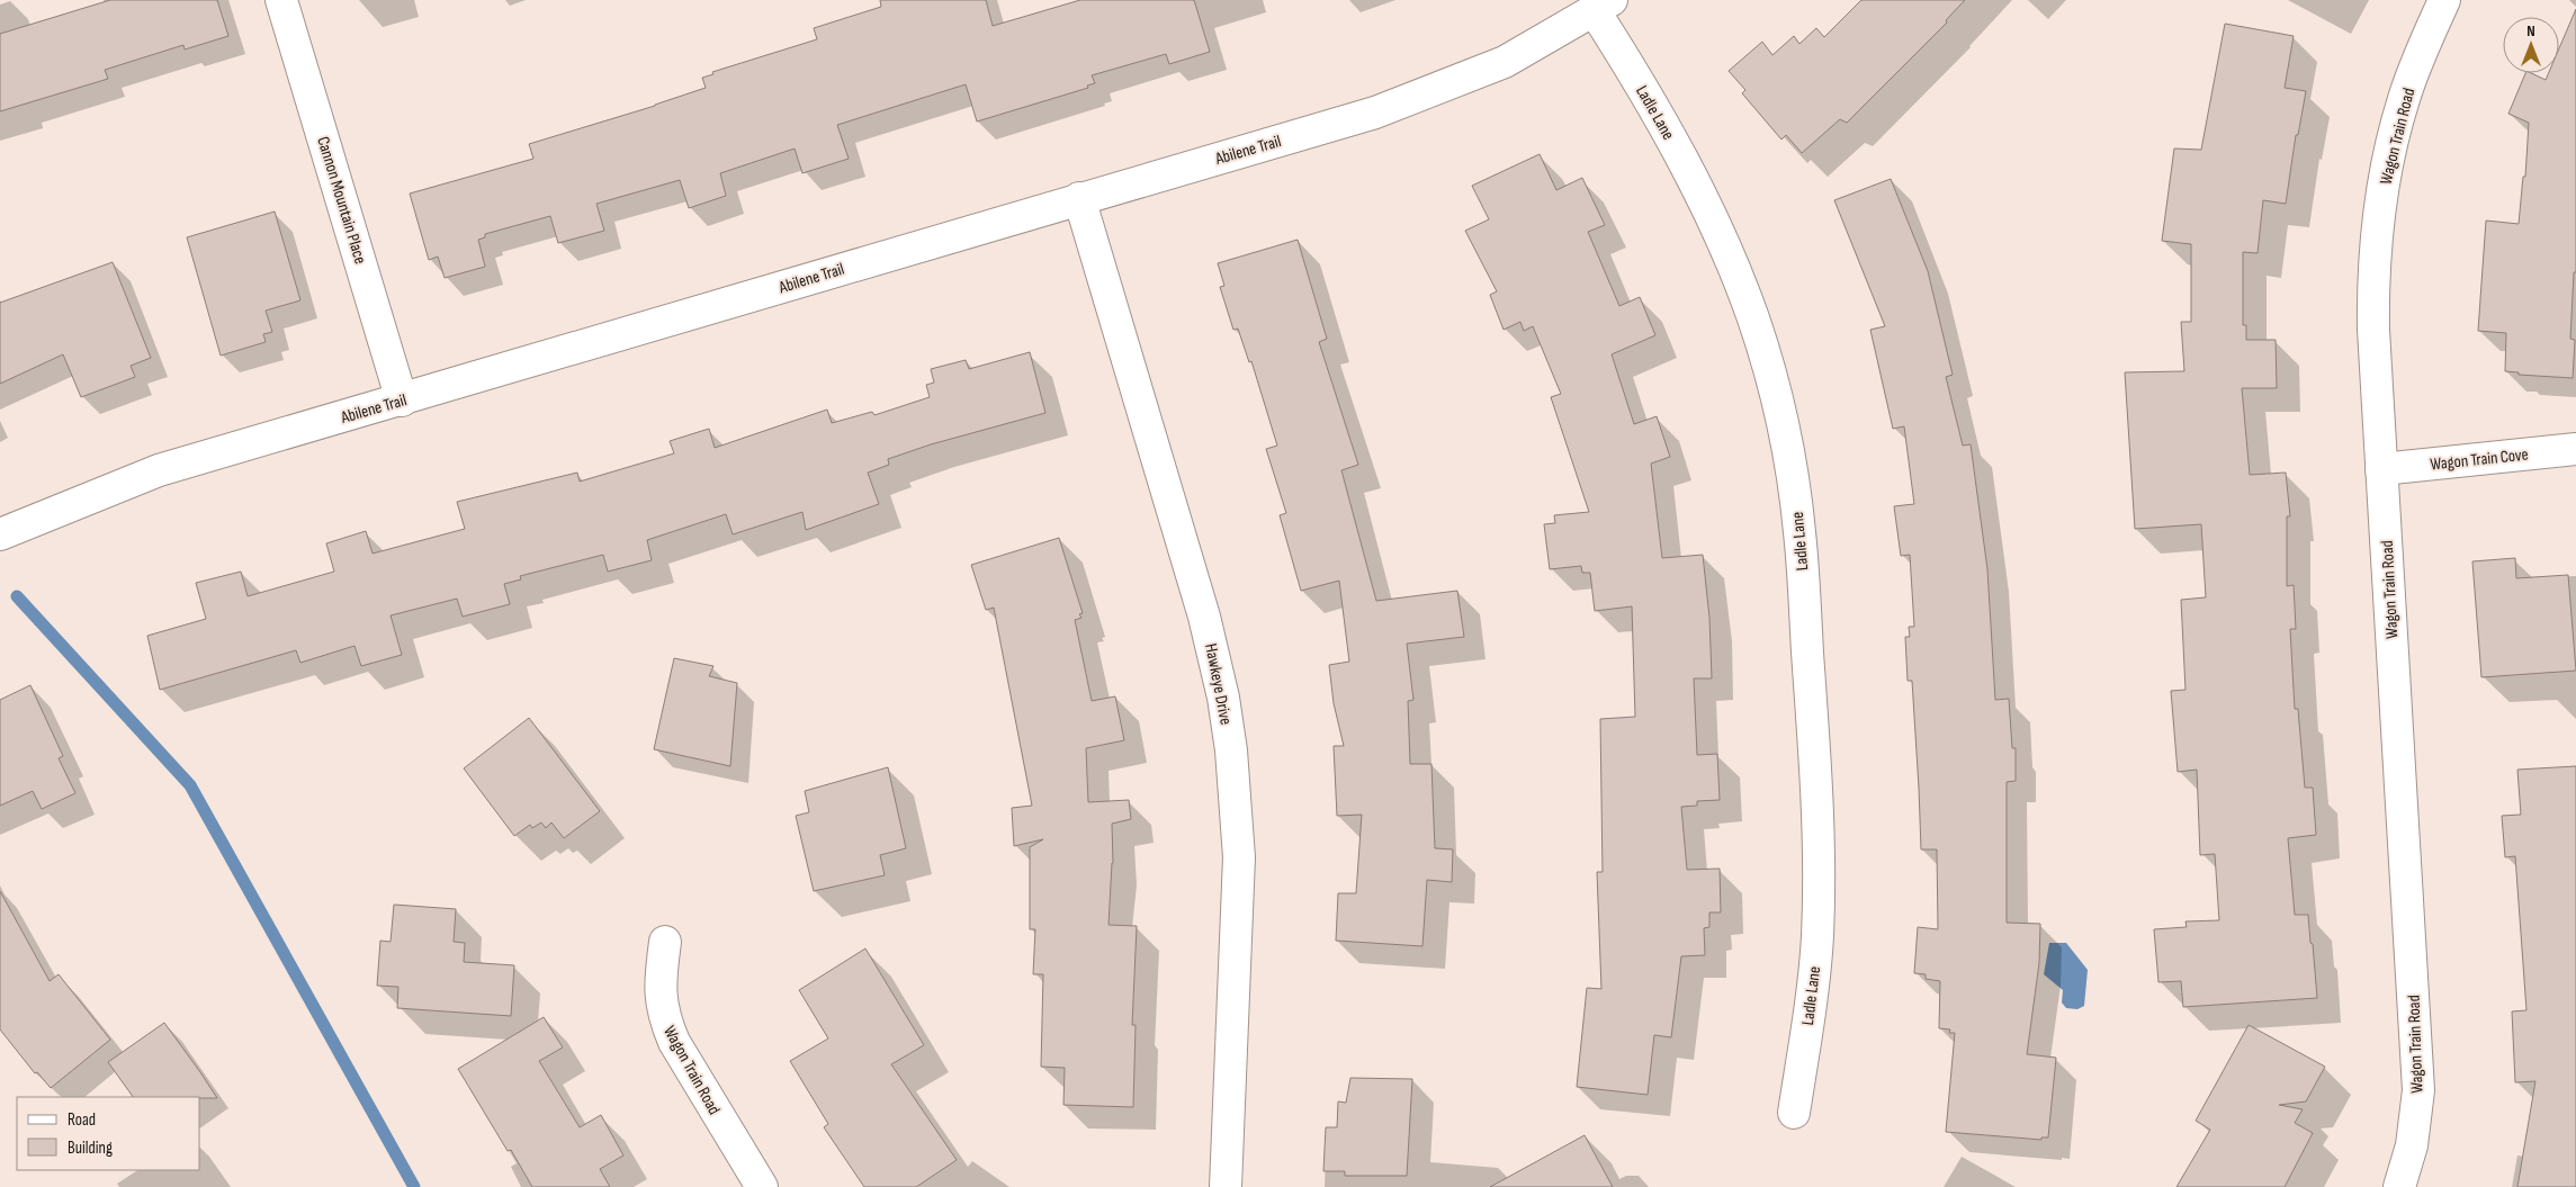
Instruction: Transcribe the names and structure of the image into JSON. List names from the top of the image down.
{
  "streets": {
    "street": [
      "Ladle Lane",
      "Wagon Train Road",
      "Abilene Trail",
      "Cannon Mountain Place",
      "Wagon Train Cove",
      "Hawkeye Drive"
    ]
  },
  "crossings": [
    ["Ladle Lane", "Abilene Trail"],
    ["Wagon Train Road", "Wagon Train Cove"],
    ["Abilene Trail", "Cannon Mountain Place"],
    ["Abilene Trail", "Hawkeye Drive"]
  ],
  "legend": ["Road", "Building"],
  "north": "top"
}
